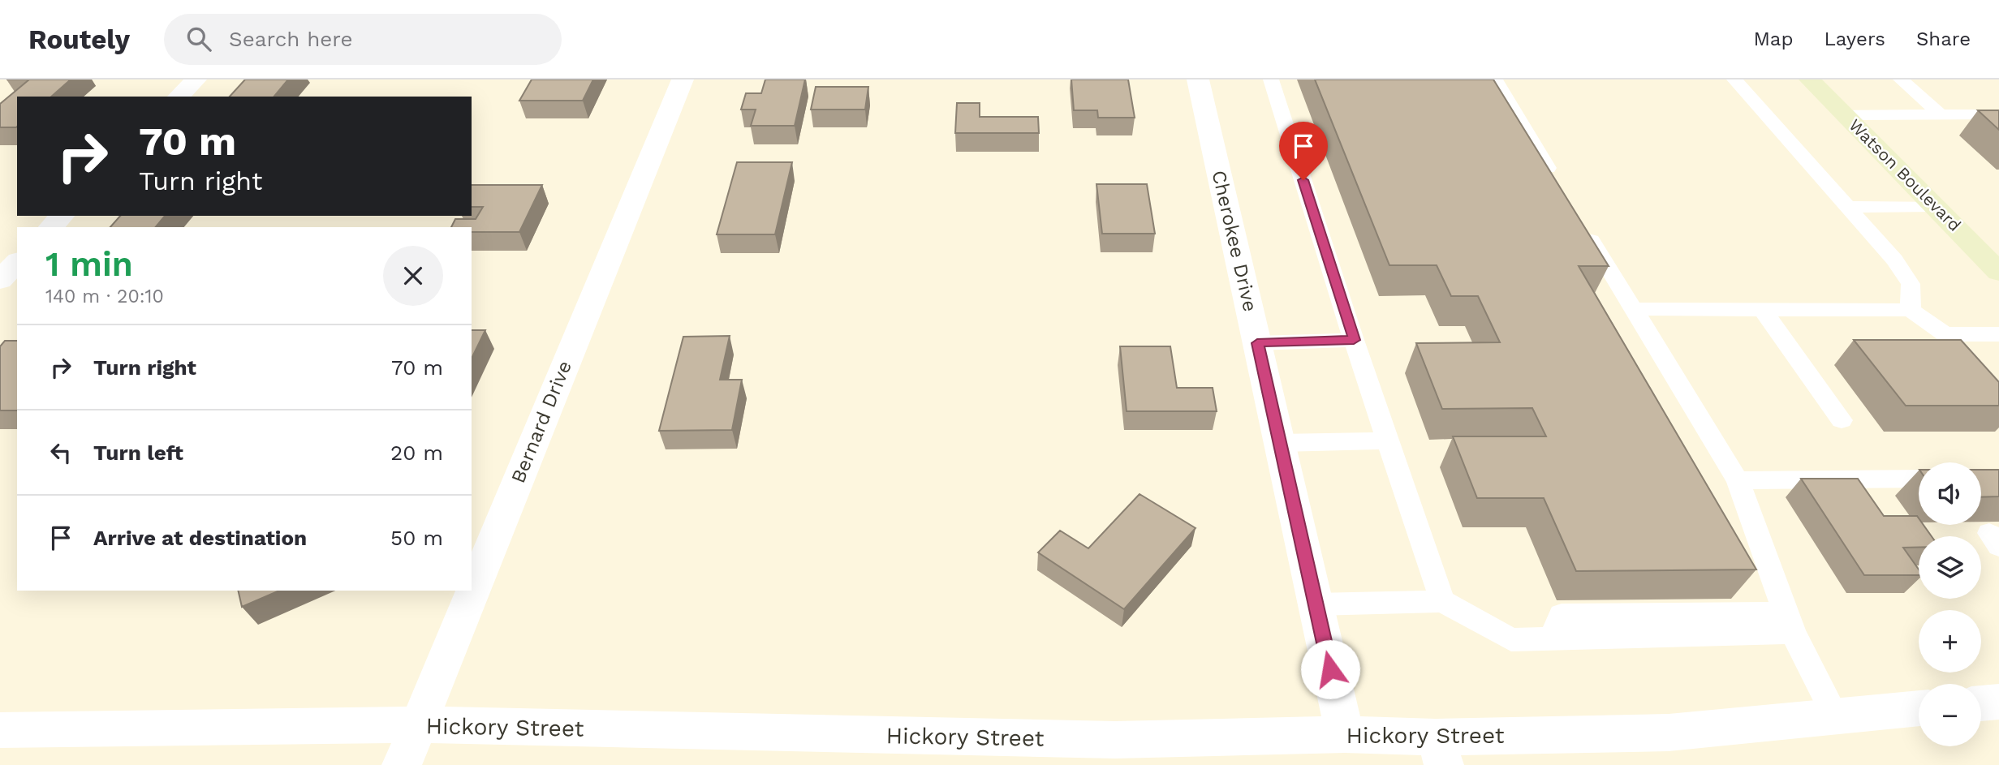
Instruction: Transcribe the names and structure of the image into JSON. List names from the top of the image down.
{
  "streets": {
    "main road": ["Watson Boulevard"],
    "street": ["Cherokee Drive", "Bernard Drive", "Hickory Street"]
  },
  "crossings": [
    ["Cherokee Drive", "Hickory Street"],
    ["Bernard Drive", "Hickory Street"]
  ],
  "page": {
    "header": "Routely",
    "search": "Search here",
    "nav": ["Map", "Layers", "Share"],
    "turn": ["70 m", "Turn right"],
    "heading": ["1 min", "140 m · 20:10"],
    "list": [
      {
        "name": "Turn right",
        "value": "70 m"
      },
      {
        "name": "Turn left",
        "value": "20 m"
      },
      {
        "name": "Arrive at destination",
        "value": "50 m"
      }
    ],
    "map_buttons": ["+", "−"]
  }
}
